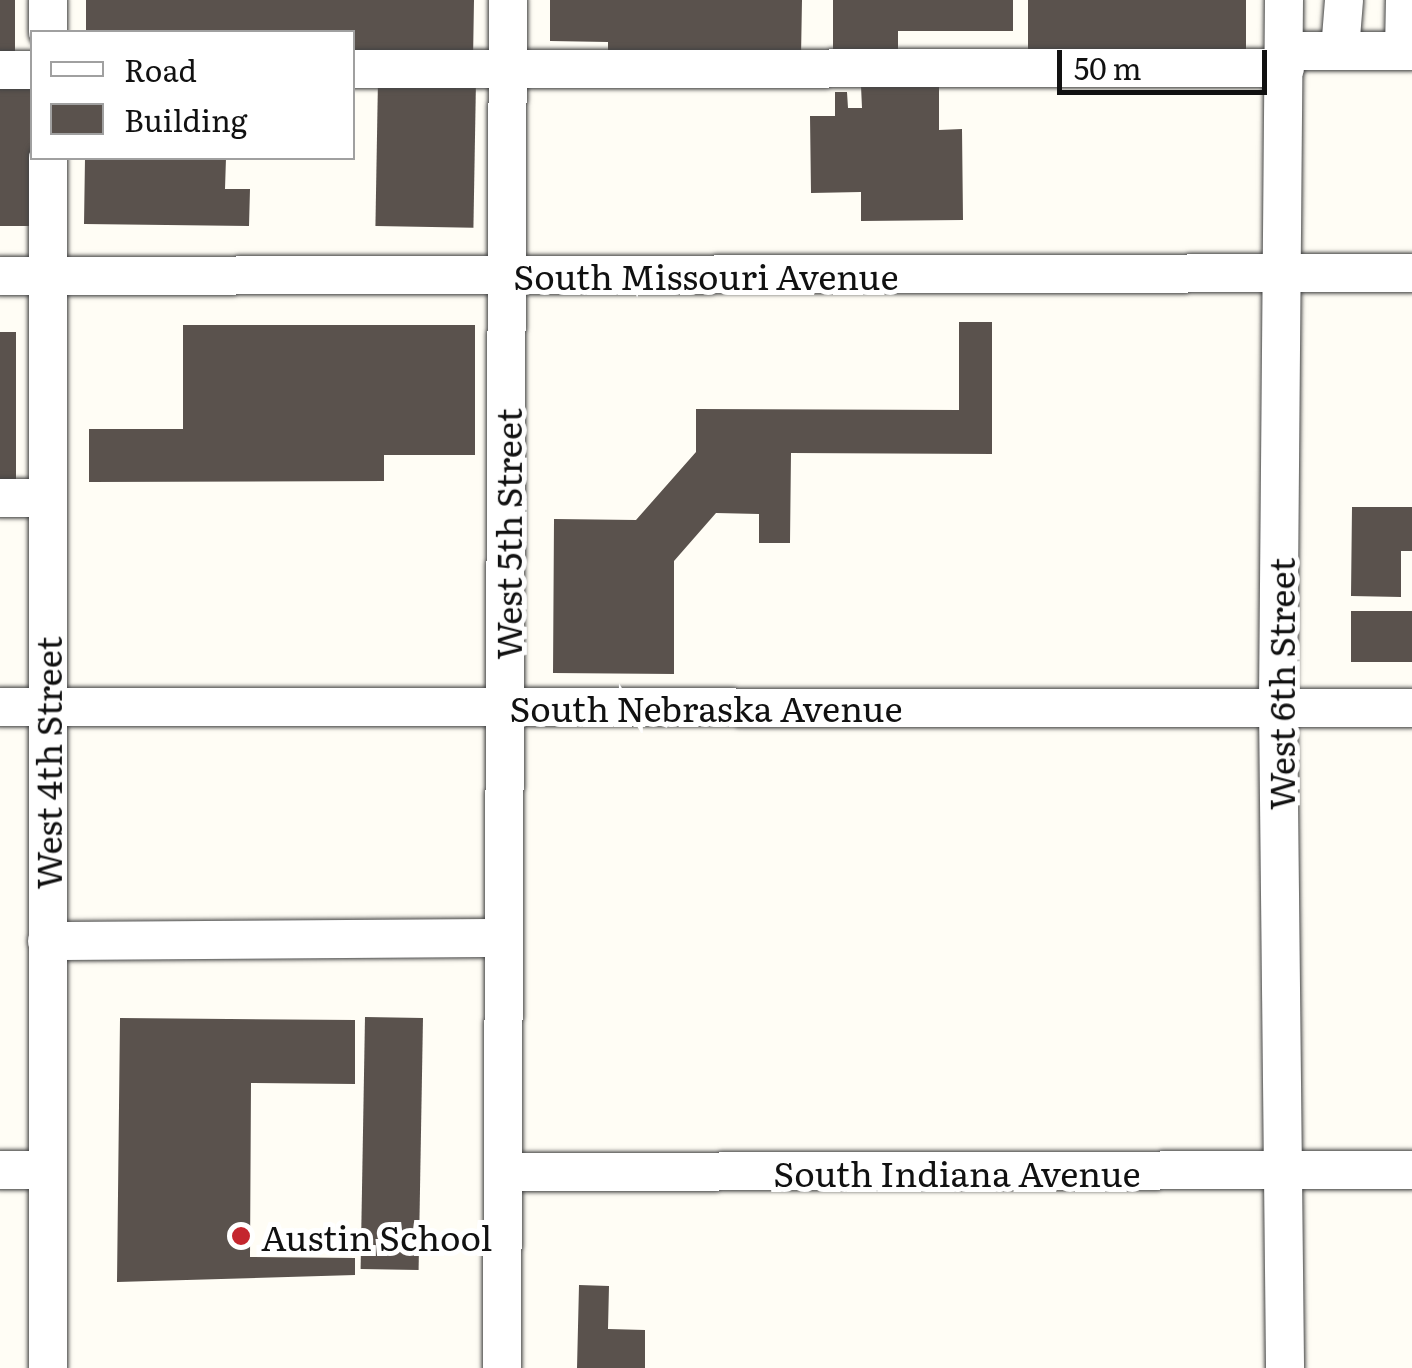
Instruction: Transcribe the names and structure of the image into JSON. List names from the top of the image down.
{
  "streets": {
    "street": [
      "South Missouri Avenue",
      "West 5th Street",
      "West 6th Street",
      "South Nebraska Avenue",
      "West 4th Street",
      "South Indiana Avenue"
    ]
  },
  "crossings": [
    ["South Missouri Avenue", "West 5th Street"],
    ["South Missouri Avenue", "West 6th Street"],
    ["South Missouri Avenue", "West 4th Street"],
    ["West 5th Street", "South Nebraska Avenue"],
    ["West 5th Street", "South Indiana Avenue"],
    ["West 6th Street", "South Nebraska Avenue"],
    ["West 6th Street", "South Indiana Avenue"],
    ["South Nebraska Avenue", "West 4th Street"]
  ],
  "places": ["Austin School"],
  "legend": ["Road", "Building"],
  "scale_bar": "50 m"
}
